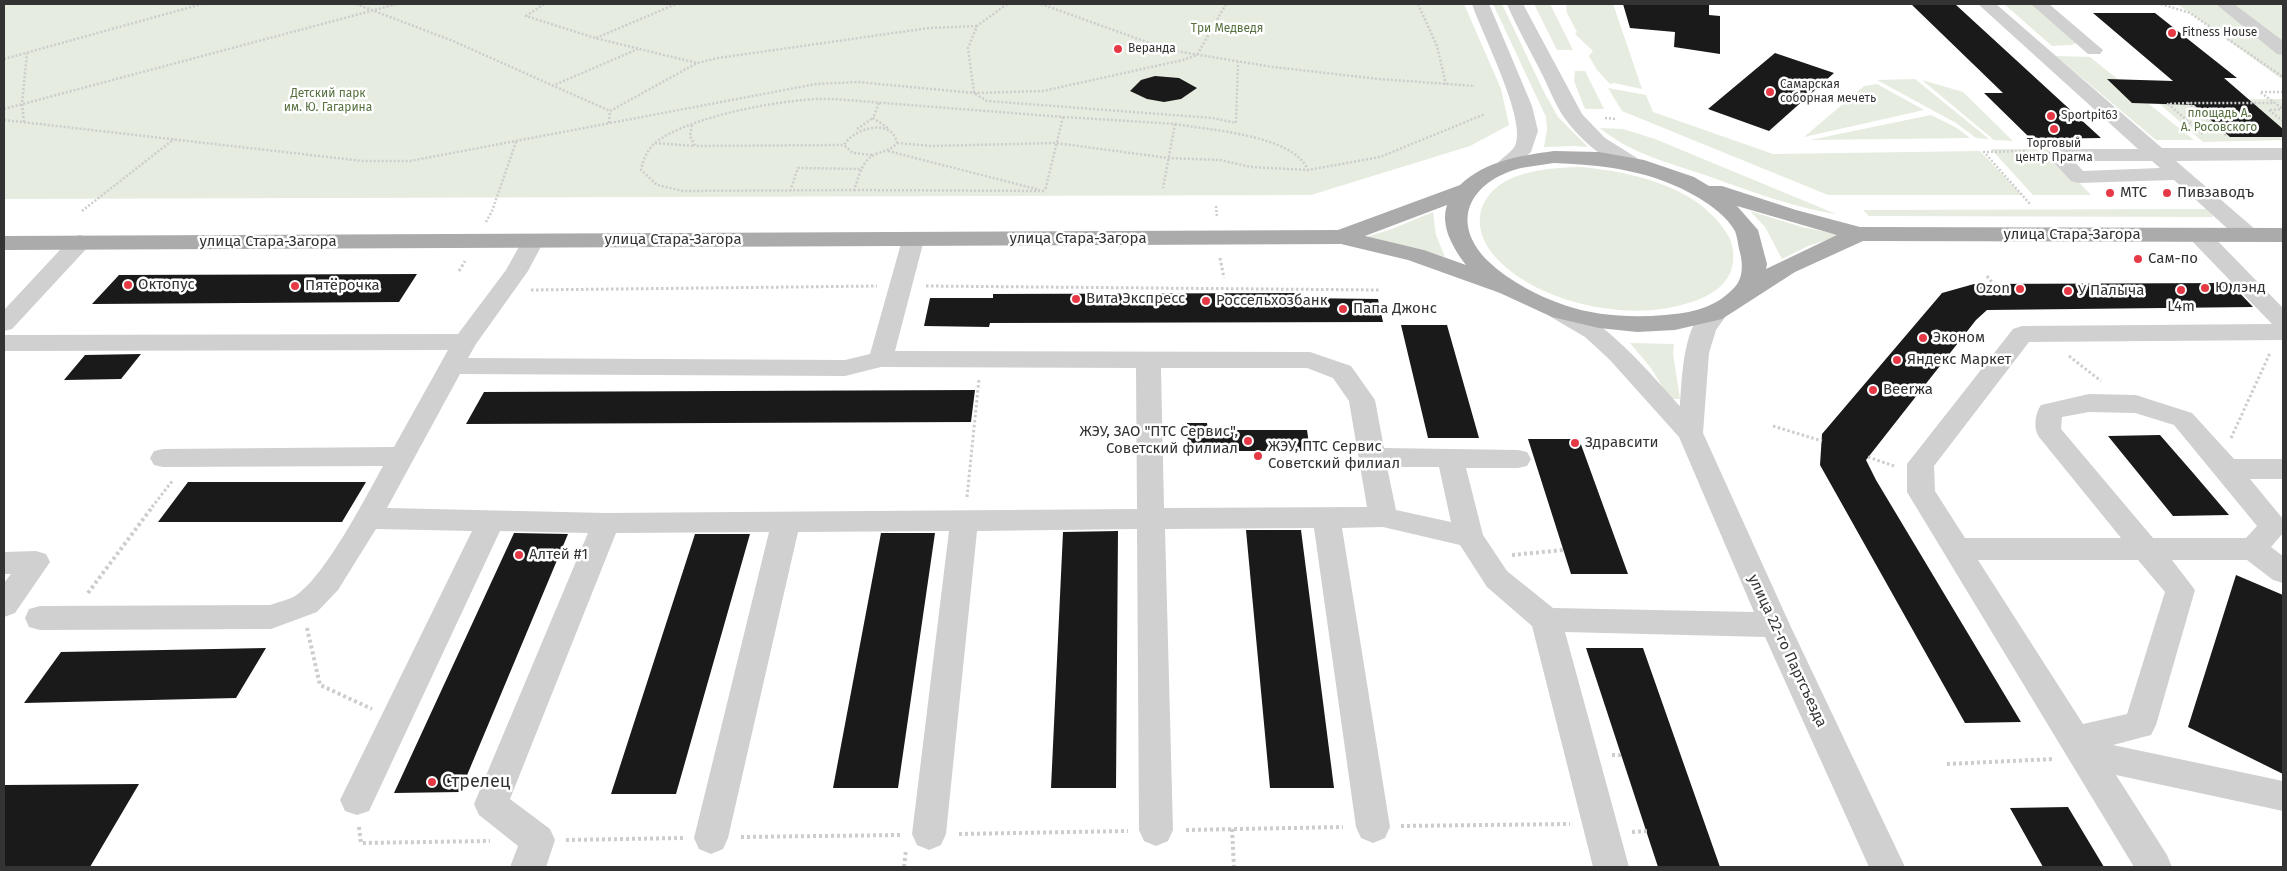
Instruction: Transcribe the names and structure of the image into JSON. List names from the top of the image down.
{
  "streets": {
    "main road": ["улица Стара-Загора"],
    "street": ["улица 22-го Партсъезда"]
  },
  "parks": ["Три Медведя", "Детский парк им. Ю. Гагарина", "площадь А. А. Росовского"],
  "places": [
    "Fitness House",
    "Веранда",
    "Самарская соборная мечеть",
    "Sportpit63",
    "Торговый центр Прагма",
    "МТС",
    "Пивзаводъ",
    "Сам-по",
    "Октопус",
    "Пятёрочка",
    "Ю лэнд",
    "Ozon",
    "L4m",
    "У Палыча",
    "Вита Экспресс",
    "Россельхозбанк",
    "Папа Джонс",
    "Эконом",
    "Яндекс Маркет",
    "Beerжа",
    "ЖЭУ, ЗАО \"ПТС Сервис\", Советский филиал",
    "Здравсити",
    "ЖЭУ, ПТС Сервис Советский филиал",
    "Алтей #1",
    "Стрелец"
  ]
}
